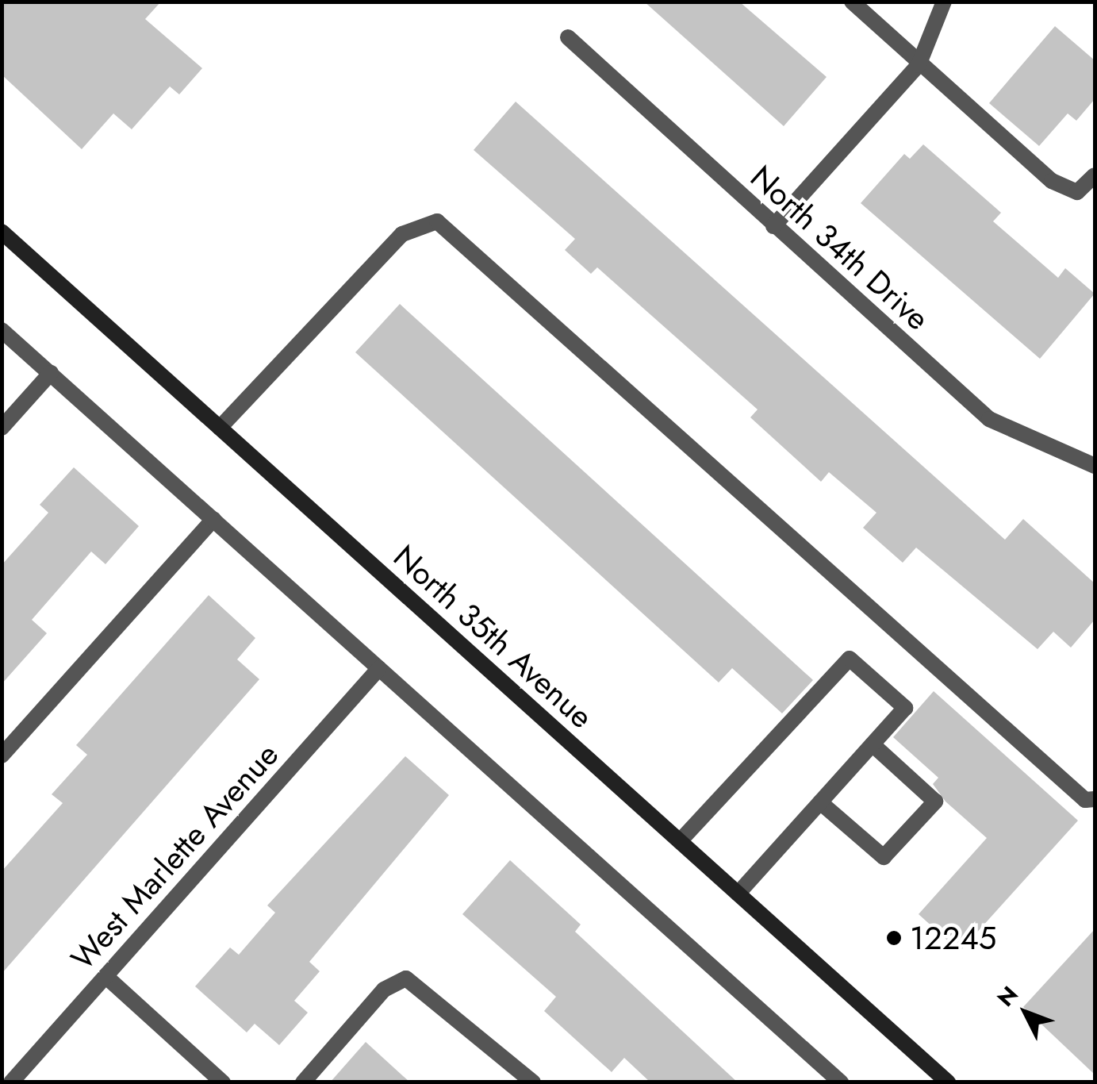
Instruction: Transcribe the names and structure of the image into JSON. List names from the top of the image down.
{
  "streets": {
    "main road": ["North 35th Avenue"],
    "street": ["North 34th Drive", "West Marlette Avenue"]
  },
  "places": ["12245"],
  "north": "top left"
}
